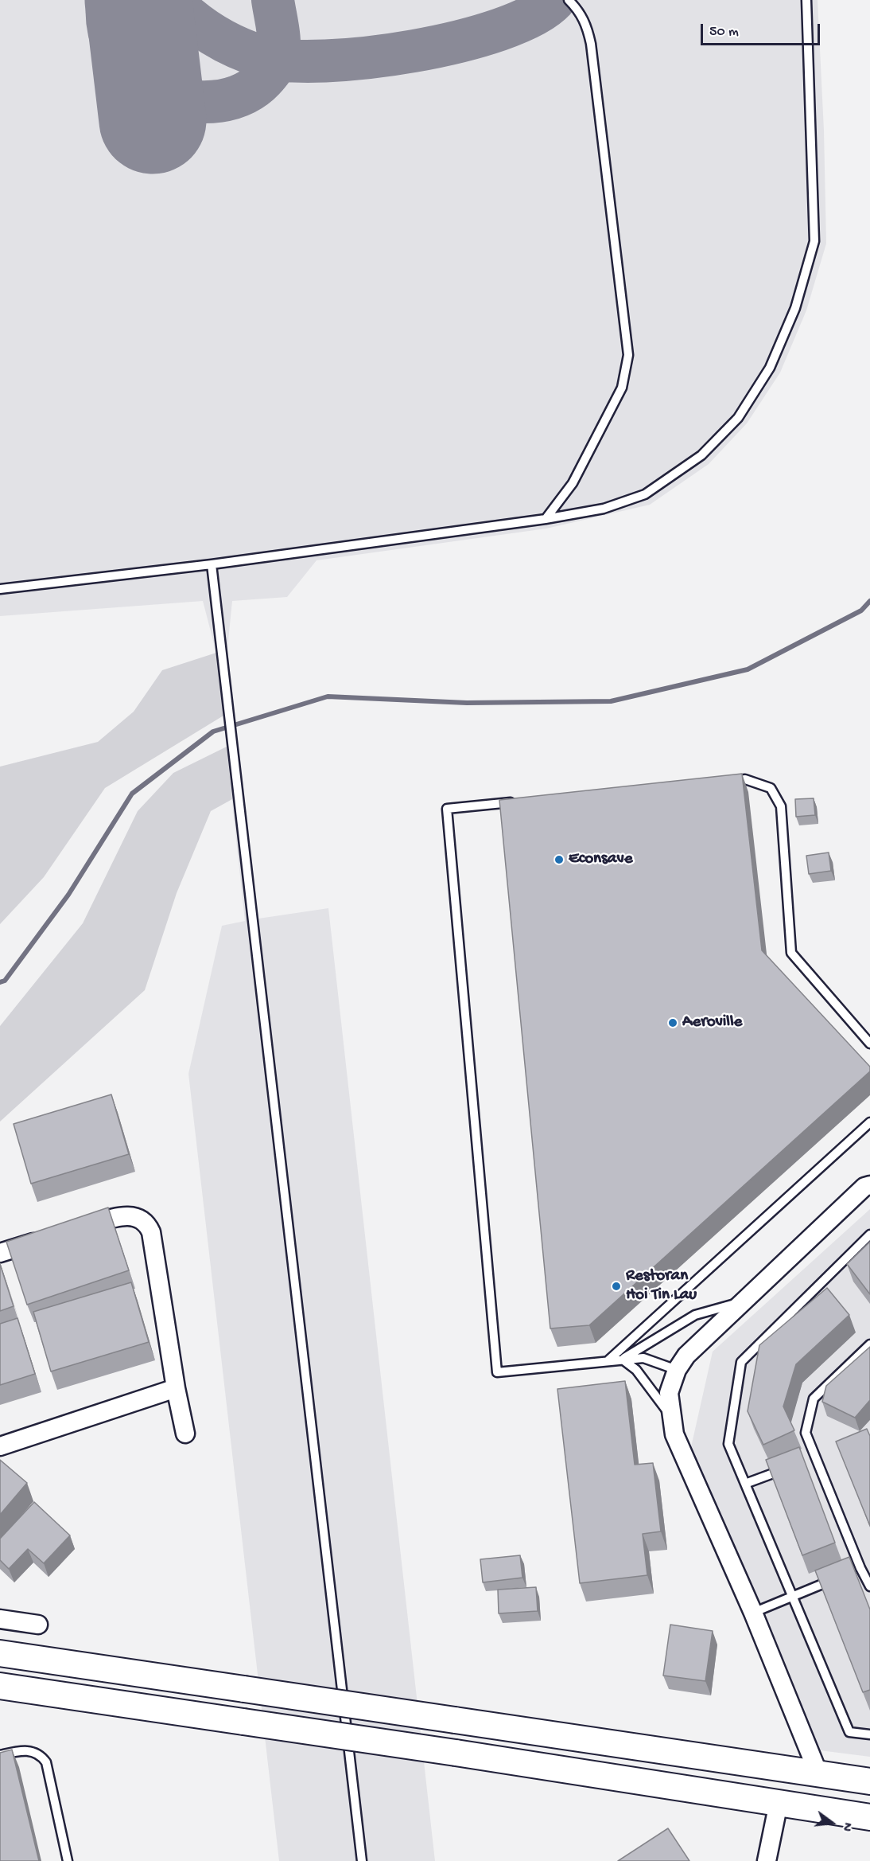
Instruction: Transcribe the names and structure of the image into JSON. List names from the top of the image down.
{
  "places": ["Econsave", "Aeroville", "Restoran Hoi Tin Lau"],
  "scale_bar": "50 m",
  "north": "right"
}
